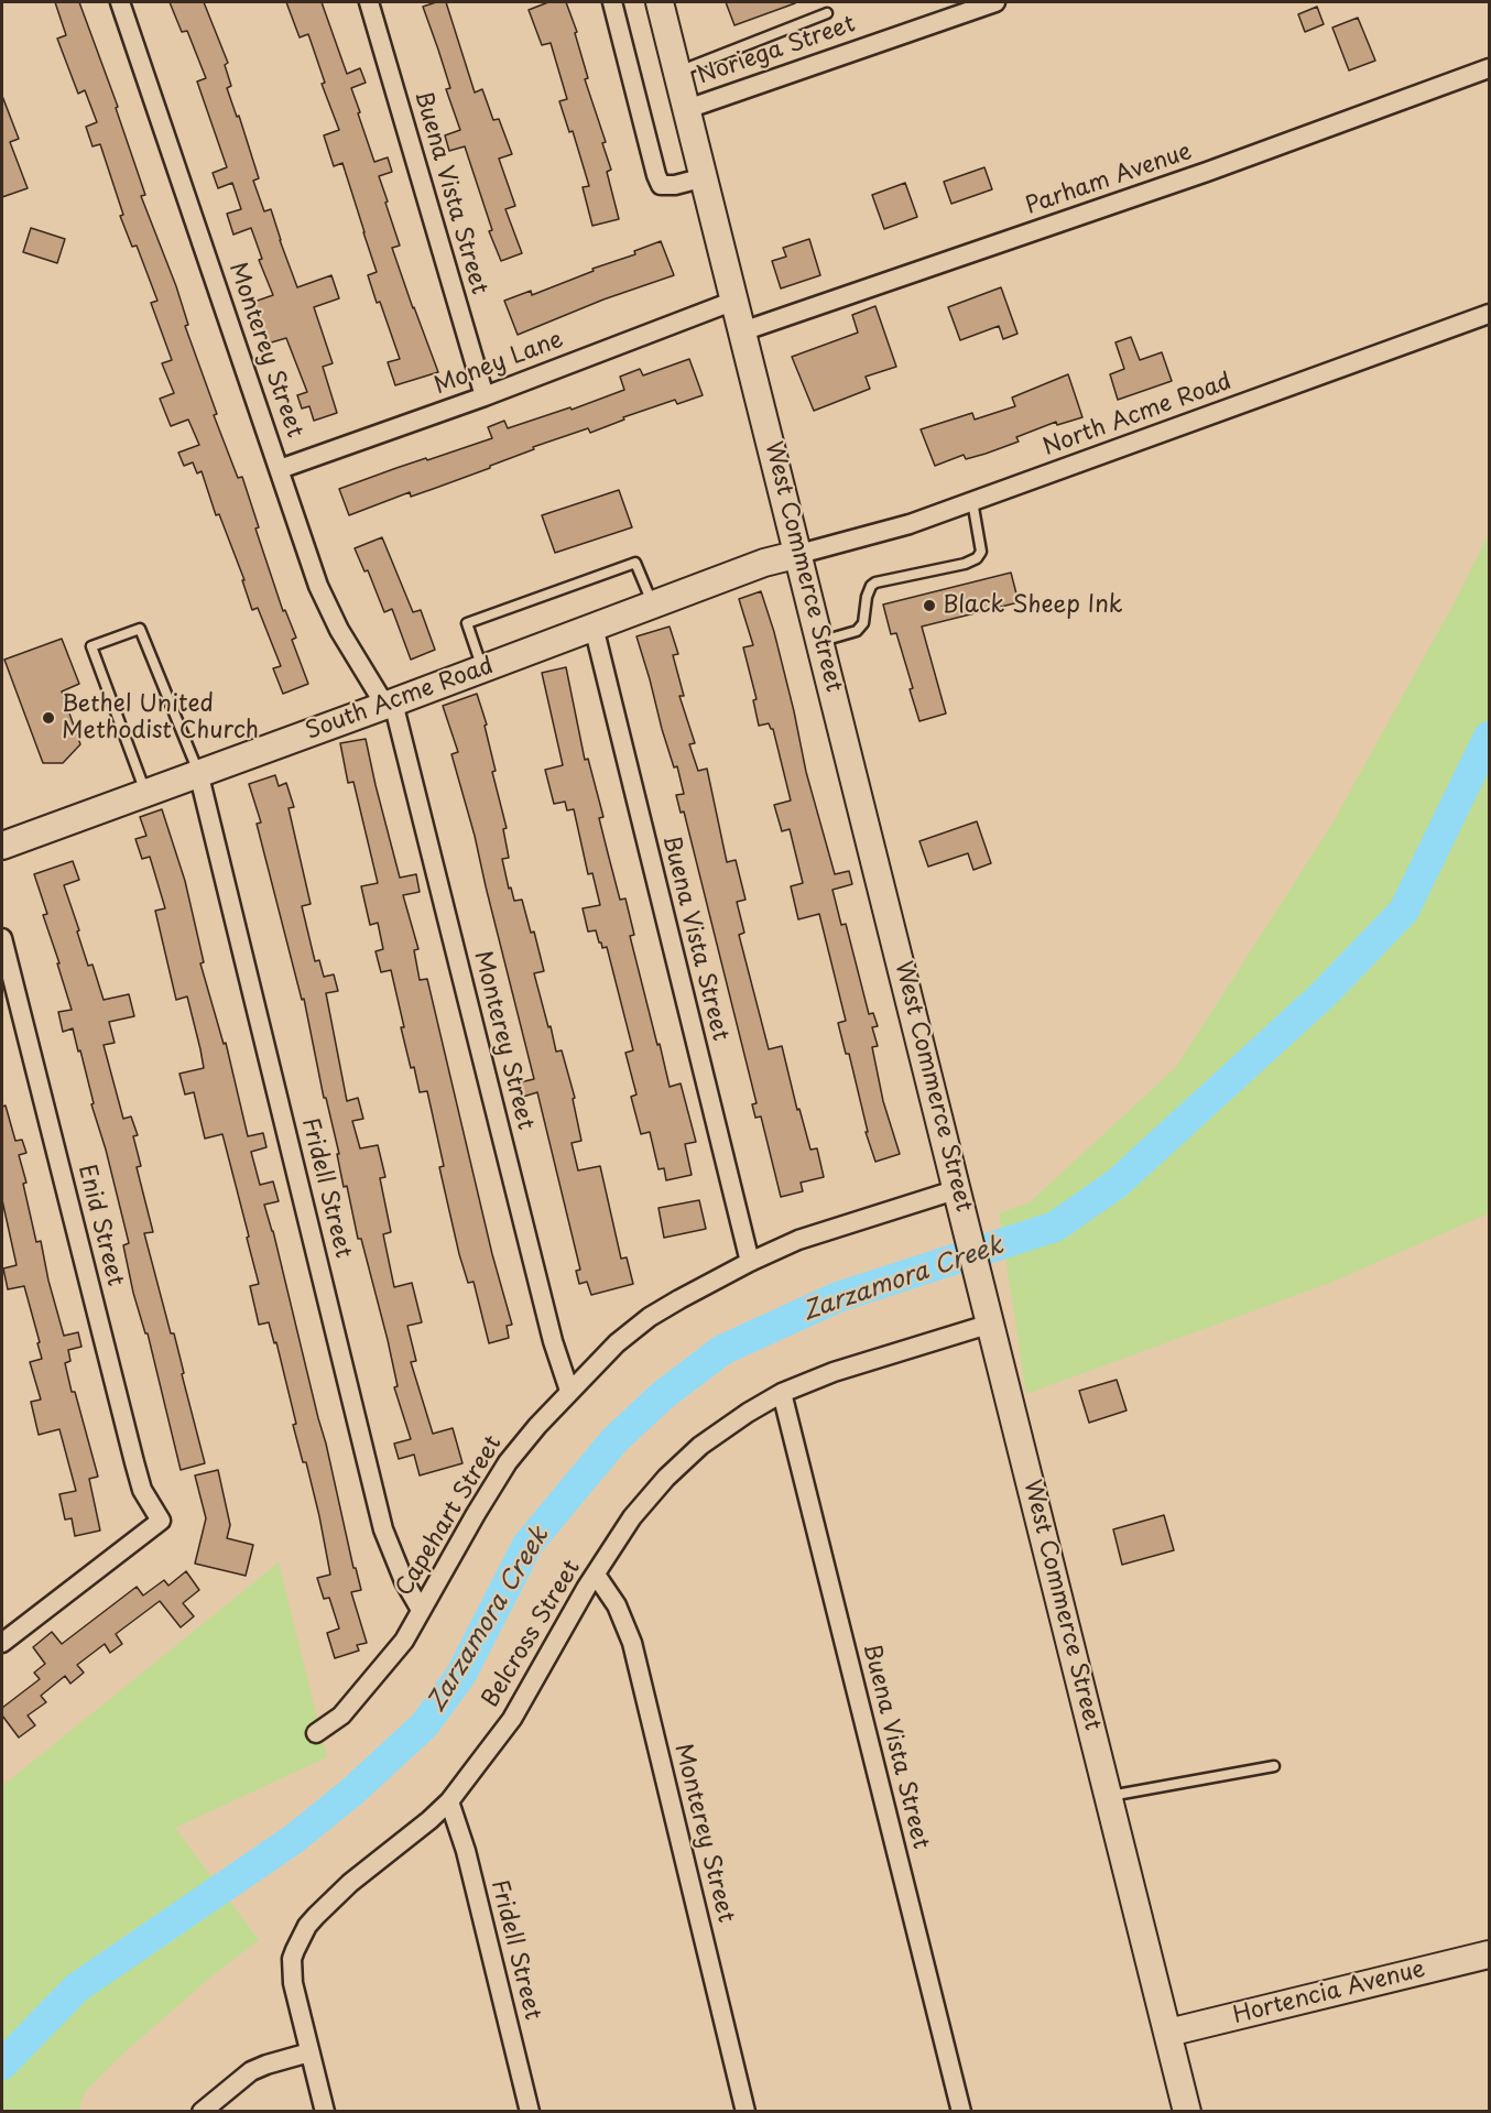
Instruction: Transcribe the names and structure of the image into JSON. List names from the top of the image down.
{
  "streets": {
    "main road": ["West Commerce Street", "South Acme Road", "Hortencia Avenue"],
    "street": [
      "Noriega Street",
      "Parham Avenue",
      "Buena Vista Street",
      "Monterey Street",
      "Money Lane",
      "North Acme Road",
      "Fridell Street",
      "Enid Street",
      "Capehart Street",
      "Belcross Street"
    ]
  },
  "crossings": [
    ["Noriega Street", "West Commerce Street"],
    ["Parham Avenue", "West Commerce Street"],
    ["Buena Vista Street", "Money Lane"],
    ["Buena Vista Street", "South Acme Road"],
    ["Buena Vista Street", "Capehart Street"],
    ["Buena Vista Street", "Belcross Street"],
    ["Monterey Street", "Money Lane"],
    ["Monterey Street", "South Acme Road"],
    ["Monterey Street", "Capehart Street"],
    ["Monterey Street", "Belcross Street"],
    ["Money Lane", "West Commerce Street"],
    ["North Acme Road", "West Commerce Street"],
    ["North Acme Road", "South Acme Road"],
    ["West Commerce Street", "South Acme Road"],
    ["West Commerce Street", "Capehart Street"],
    ["West Commerce Street", "Belcross Street"],
    ["West Commerce Street", "Hortencia Avenue"],
    ["South Acme Road", "Fridell Street"],
    ["Fridell Street", "Capehart Street"],
    ["Fridell Street", "Belcross Street"]
  ],
  "water": ["Zarzamora Creek"],
  "places": ["Black Sheep Ink", "Bethel United Methodist Church"]
}
